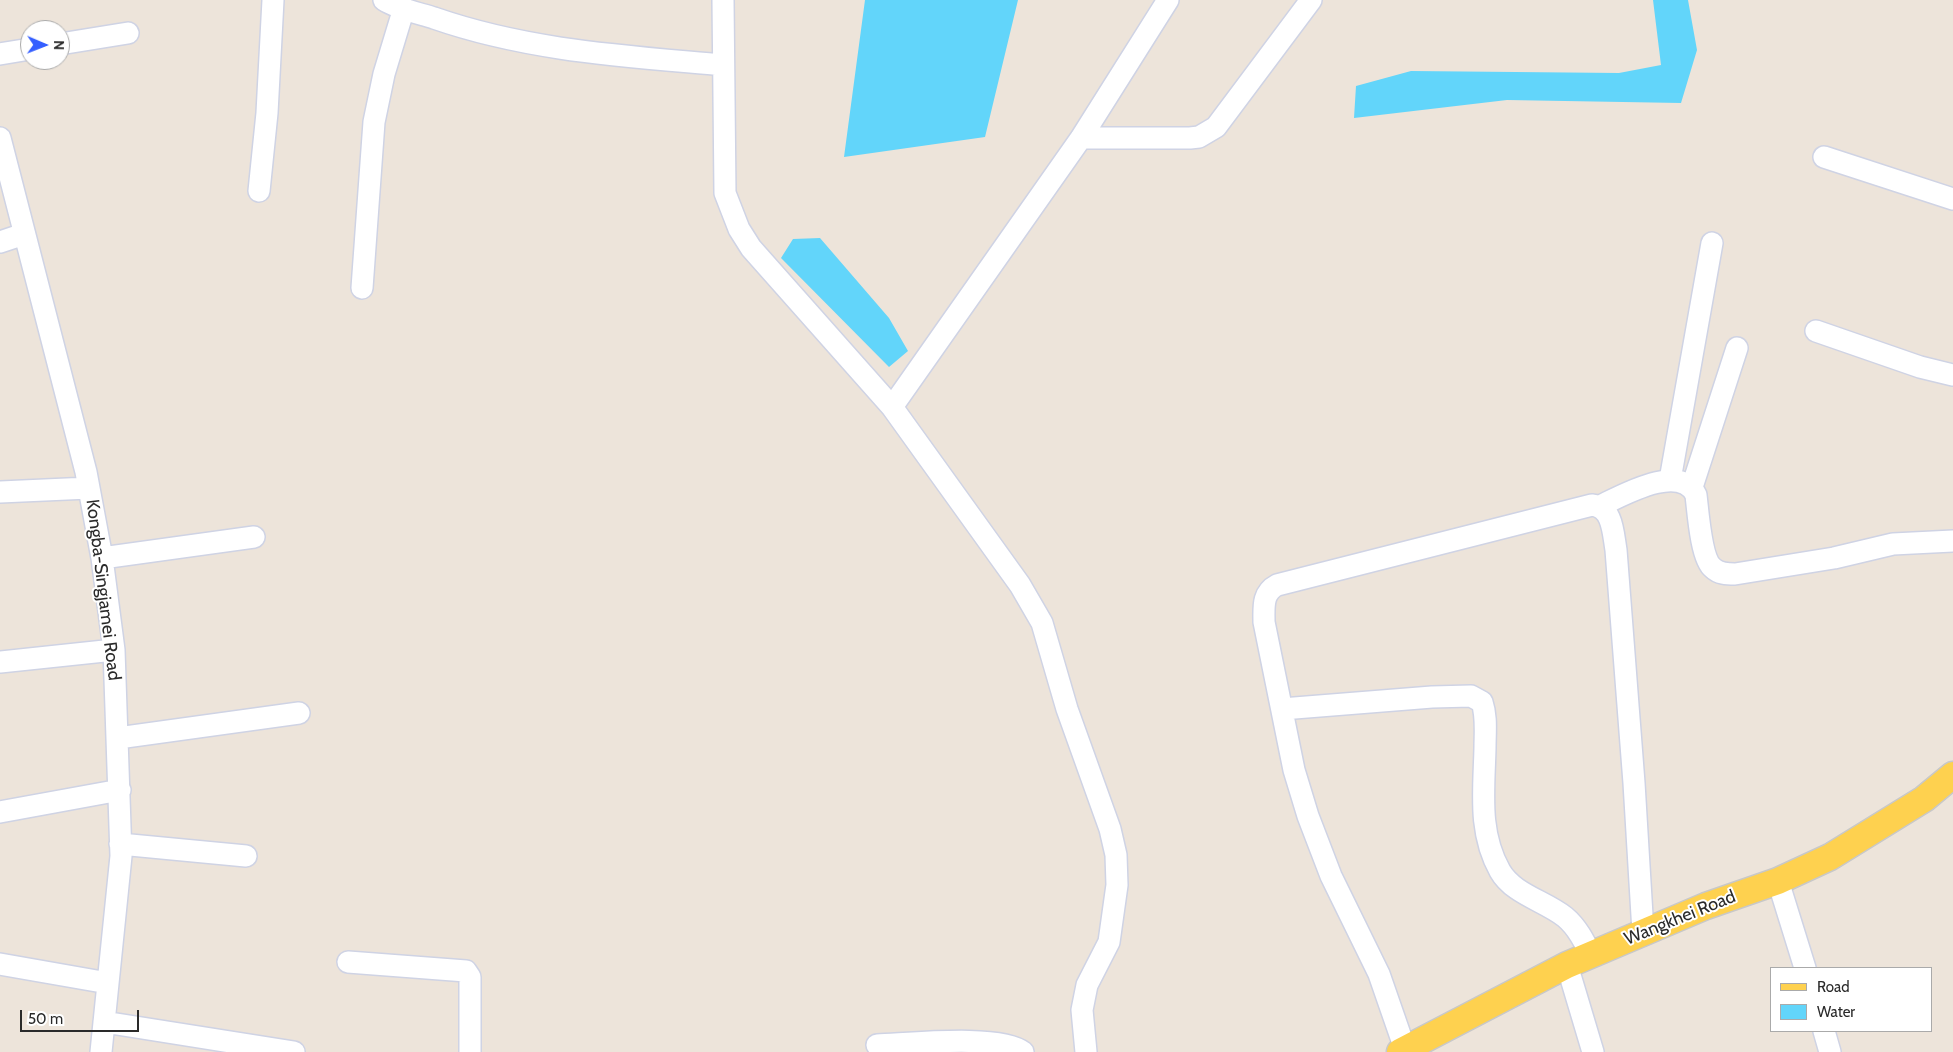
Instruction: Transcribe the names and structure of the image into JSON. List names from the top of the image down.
{
  "streets": {
    "main road": ["Wangkhei Road"],
    "street": ["Kongba-Singjamei Road"]
  },
  "legend": ["Road", "Water"],
  "scale_bar": "50 m",
  "north": "right"
}
